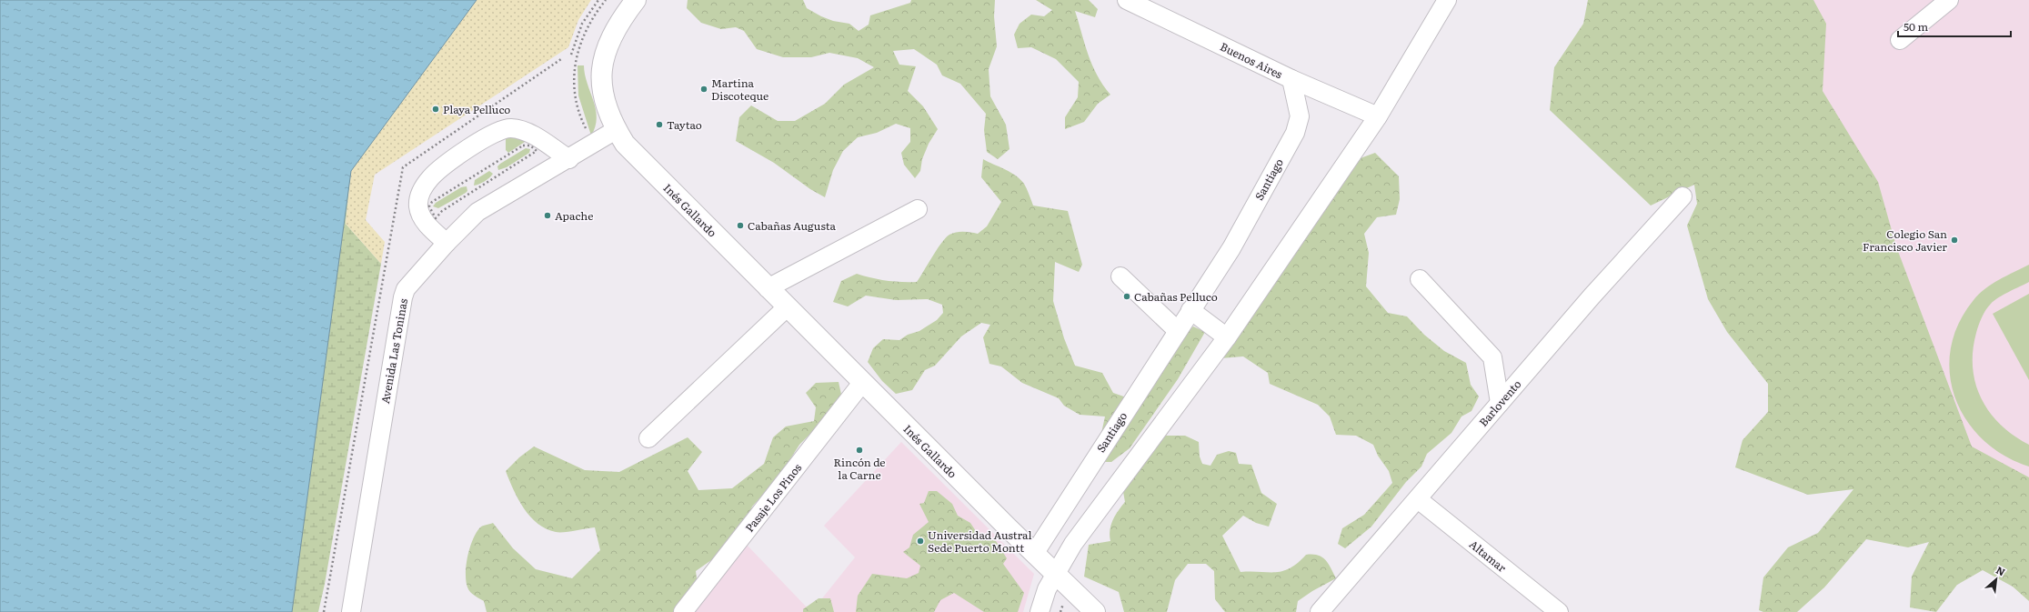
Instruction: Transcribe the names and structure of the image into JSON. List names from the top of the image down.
{
  "streets": {
    "highway": ["Inés Gallardo"],
    "street": [
      "Buenos Aires",
      "Santiago",
      "Avenida Las Toninas",
      "Barlovento",
      "Pasaje Los Pinos",
      "Altamar"
    ]
  },
  "crossings": [
    ["Buenos Aires", "Santiago"],
    ["Santiago", "Inés Gallardo"],
    ["Inés Gallardo", "Avenida Las Toninas"],
    ["Inés Gallardo", "Pasaje Los Pinos"],
    ["Barlovento", "Altamar"]
  ],
  "places": [
    "Martina Discoteque",
    "Playa Pelluco",
    "Taytao",
    "Apache",
    "Cabañas Augusta",
    "Colegio San Francisco Javier",
    "Cabañas Pelluco",
    "Rincón de la Carne",
    "Universidad Austral Sede Puerto Montt"
  ],
  "scale_bar": "50 m",
  "north": "top right"
}
